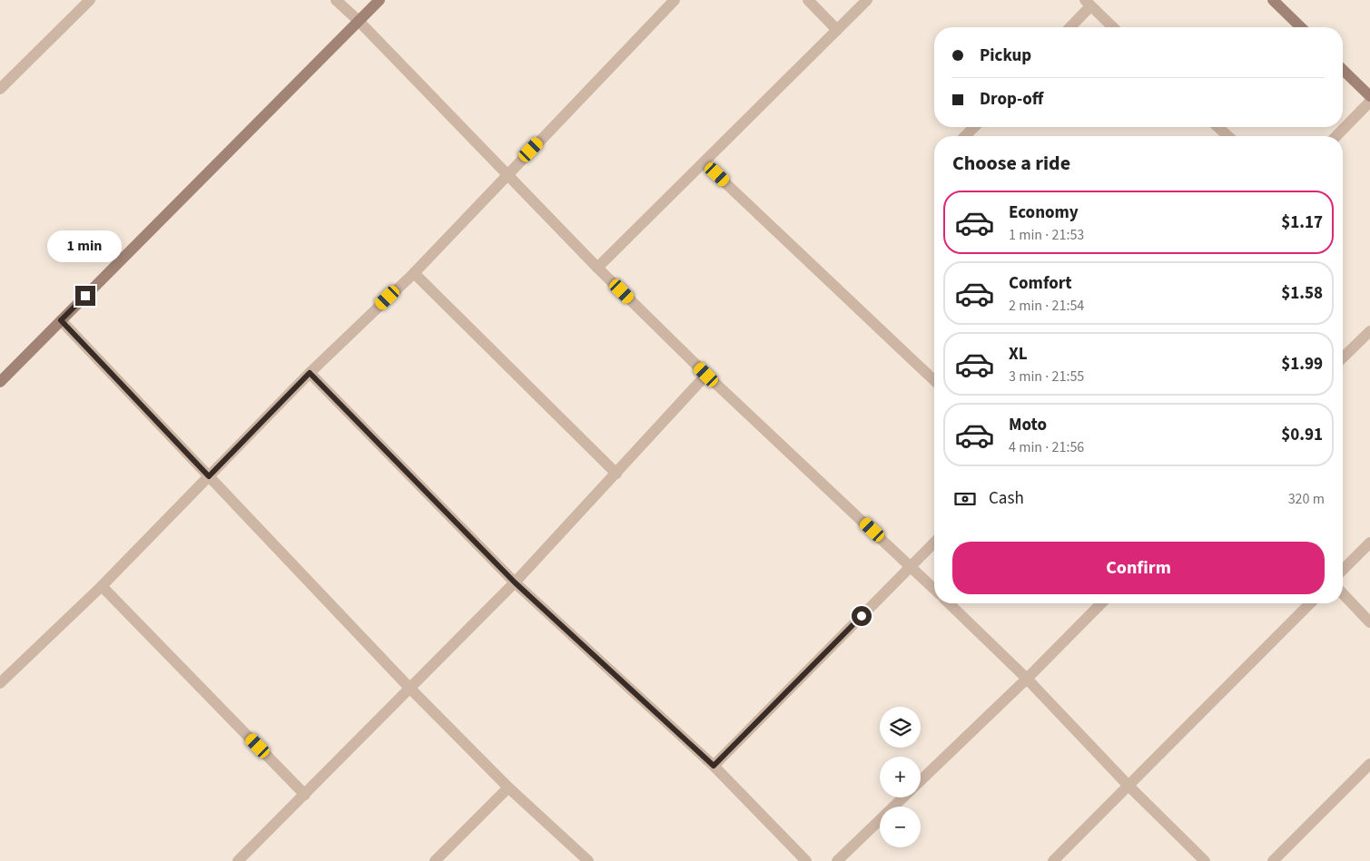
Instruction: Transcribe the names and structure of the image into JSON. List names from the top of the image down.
{
  "page": {
    "banner": ["Pickup", "Drop-off"],
    "heading": "Choose a ride",
    "list": [
      {
        "name": "Economy",
        "note": "1 min · 21:53",
        "value": "$1.17"
      },
      {
        "name": "Comfort",
        "note": "2 min · 21:54",
        "value": "$1.58"
      },
      {
        "name": "XL",
        "note": "3 min · 21:55",
        "value": "$1.99"
      },
      {
        "name": "Moto",
        "note": "4 min · 21:56",
        "value": "$0.91"
      }
    ],
    "bubble": "1 min",
    "pay": ["Cash", "320 m"],
    "buttons": "Confirm",
    "map_buttons": ["+", "−"]
  }
}
